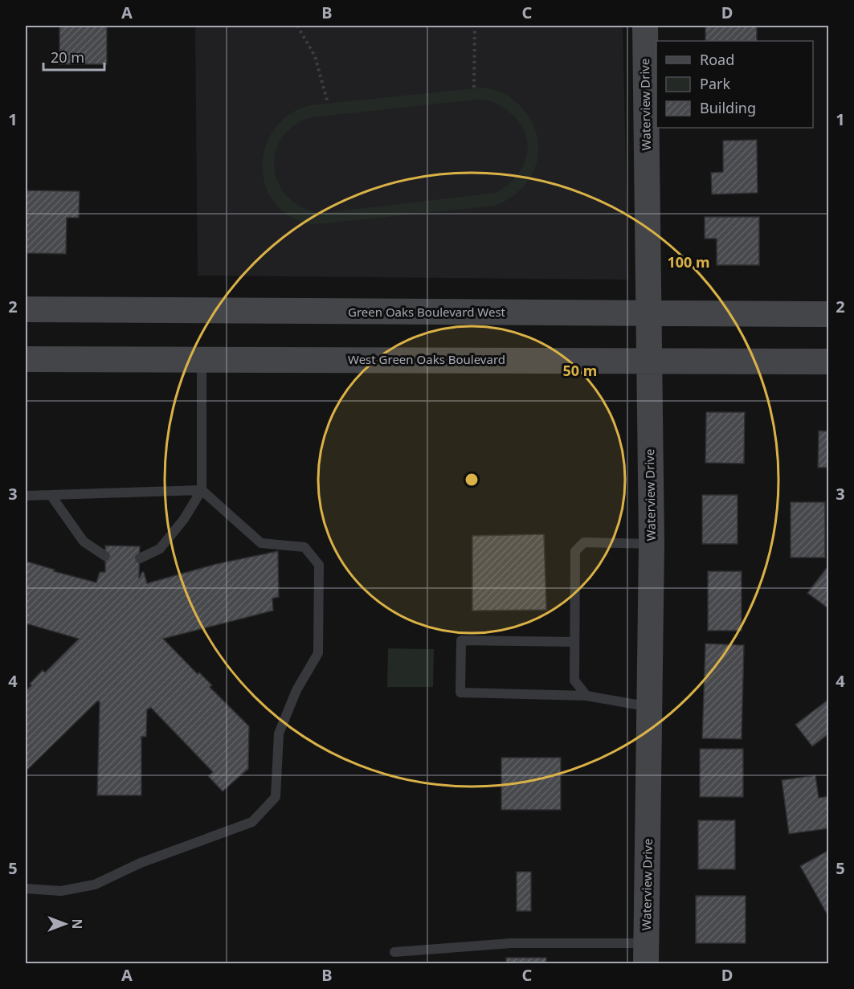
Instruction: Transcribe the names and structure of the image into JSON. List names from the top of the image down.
{
  "streets": {
    "main road": ["Waterview Drive", "Green Oaks Boulevard West", "West Green Oaks Boulevard"]
  },
  "crossings": [
    ["Waterview Drive", "Green Oaks Boulevard West"],
    ["Waterview Drive", "West Green Oaks Boulevard"]
  ],
  "legend": ["Road", "Park", "Building"],
  "scale_bar": "20 m",
  "north": "right",
  "grid": {
    "columns": [
      "A",
      "B",
      "C",
      "D"
    ],
    "rows": [
      "1",
      "2",
      "3",
      "4",
      "5"
    ]
  },
  "rings": ["100 m", "50 m"]
}
